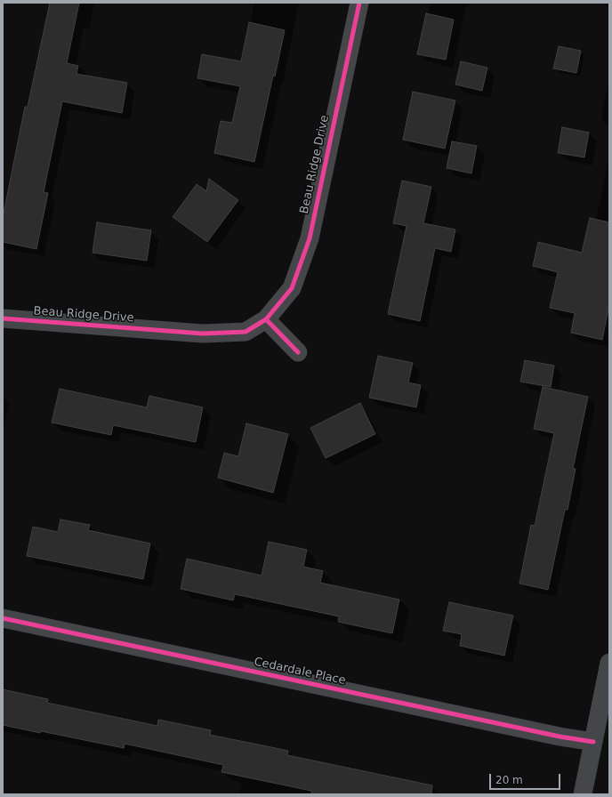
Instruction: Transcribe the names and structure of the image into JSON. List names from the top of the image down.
{
  "streets": {
    "street": ["Beau Ridge Drive", "Cedardale Place"]
  },
  "scale_bar": "20 m"
}
